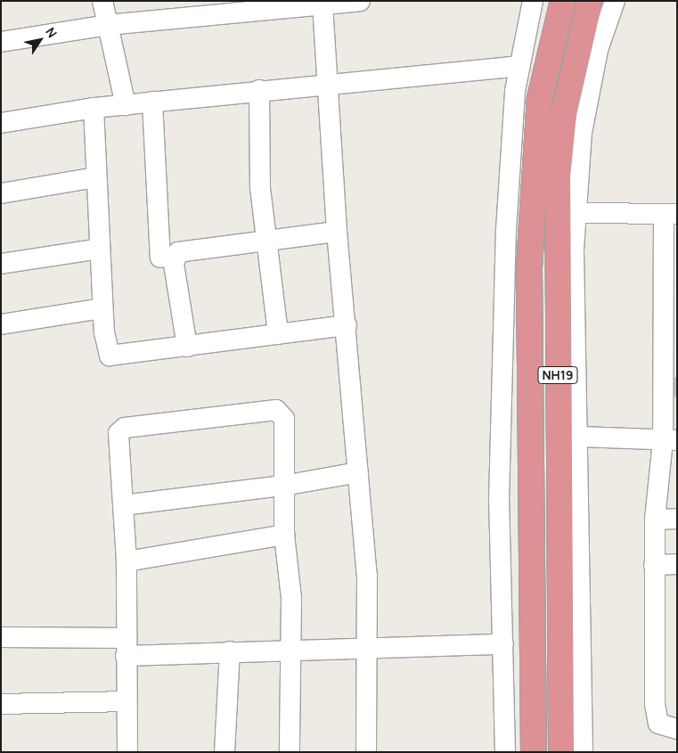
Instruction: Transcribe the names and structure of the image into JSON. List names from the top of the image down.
{
  "streets": {
    "highway": ["NH19"]
  },
  "north": "top right"
}
